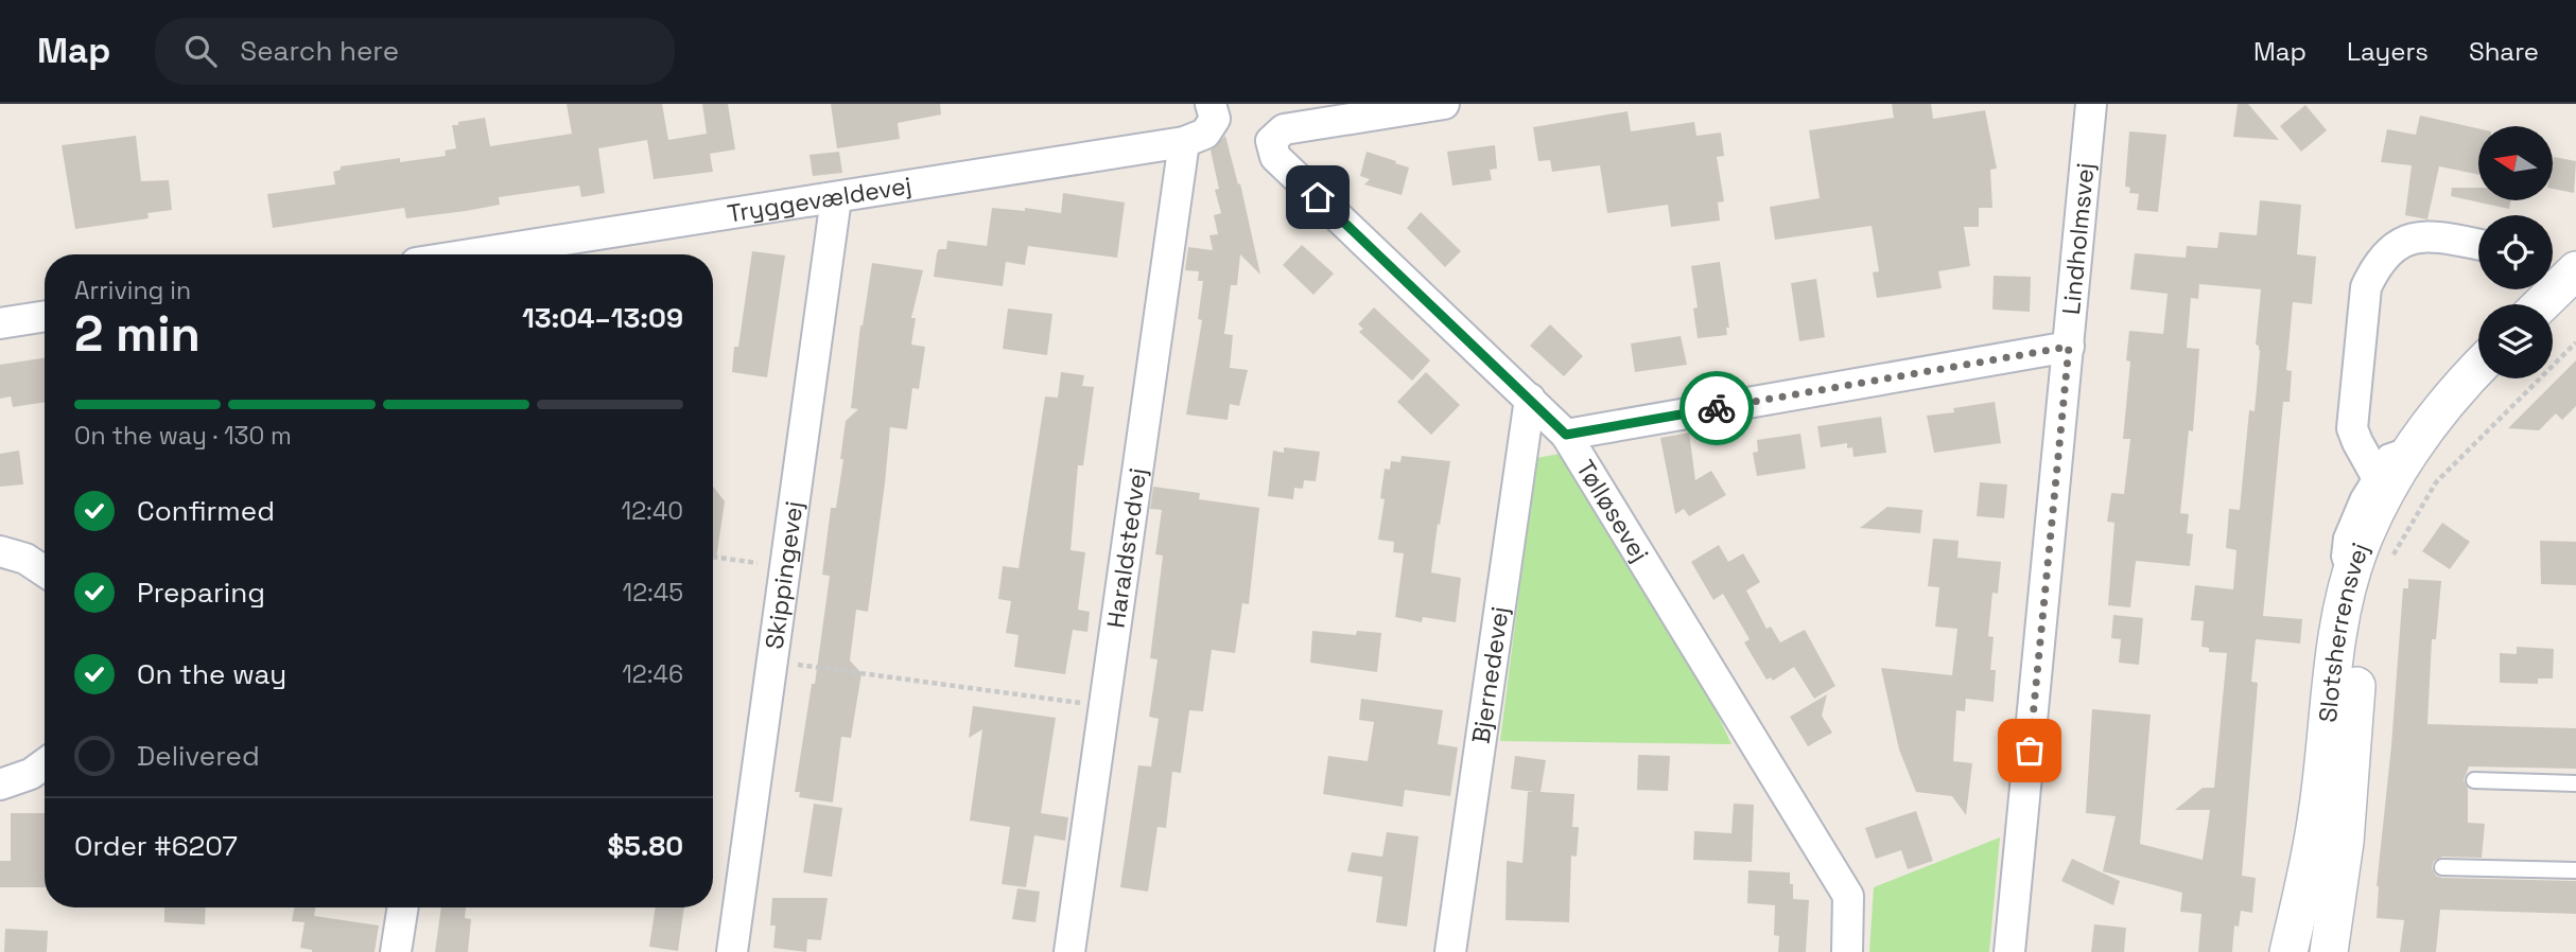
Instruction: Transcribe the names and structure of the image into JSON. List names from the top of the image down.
{
  "streets": {
    "street": [
      "Tryggevældevej",
      "Lindholmsvej",
      "Tølløsevej",
      "Haraldstedvej",
      "Skippingevej",
      "Slotsherrensvej",
      "Bjernedevej"
    ]
  },
  "crossings": [
    ["Tryggevældevej", "Haraldstedvej"],
    ["Tryggevældevej", "Skippingevej"],
    ["Tølløsevej", "Bjernedevej"]
  ],
  "north": "left",
  "page": {
    "header": "Map",
    "search": "Search here",
    "nav": ["Map", "Layers", "Share"],
    "heading": ["2 min", "Arriving in", "13:04–13:09"],
    "panel": ["Order #6207", "$5.80"],
    "bar": "On the way · 130 m",
    "list": [
      ["Confirmed", "12:40"],
      ["Preparing", "12:45"],
      ["On the way", "12:46"],
      "Delivered"
    ]
  }
}
